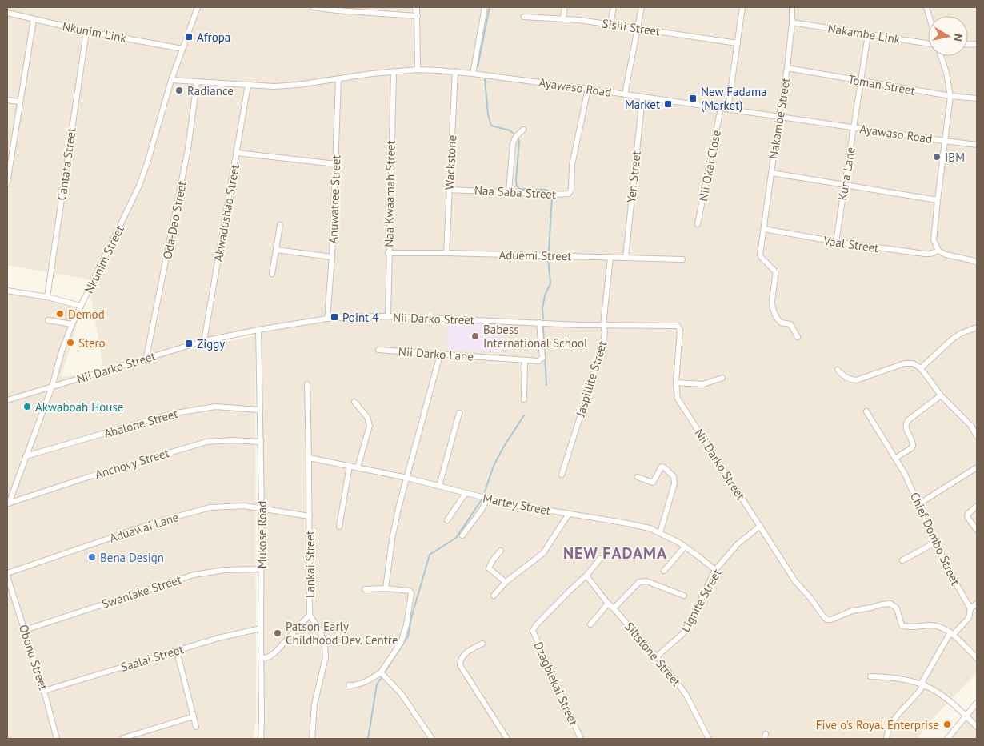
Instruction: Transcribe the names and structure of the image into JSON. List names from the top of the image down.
{
  "streets": {
    "street": [
      "Sisili Street",
      "Nkunim Link",
      "Nakambe Link",
      "Toman Street",
      "Ayawaso Road",
      "Nakambe Street",
      "Wackstone",
      "Cantata Street",
      "Nii Okai Close",
      "Kuna Lane",
      "Yen Street",
      "Naa Saba Street",
      "Naa Kwaamah Street",
      "Anuwatree Street",
      "Akwadushao Street",
      "Oda-Dao Street",
      "Vaal Street",
      "Aduemi Street",
      "Nkunim Street",
      "Nii Darko Street",
      "Nii Darko Lane",
      "Jaspillite Street",
      "Abalone Street",
      "Anchovy Street",
      "Martey Street",
      "Aduawai Lane",
      "Mukose Road",
      "Chief Dombo Street",
      "Lankai Street",
      "Swanlake Street",
      "Lignite Street",
      "Siltstone Street",
      "Obonu Street",
      "Saalai Street",
      "Dzagblekai Street"
    ]
  },
  "crossings": [
    ["Nkunim Link", "Cantata Street"],
    ["Nkunim Link", "Nkunim Street"],
    ["Nakambe Link", "Nakambe Street"],
    ["Nakambe Link", "Kuna Lane"],
    ["Toman Street", "Nakambe Street"],
    ["Toman Street", "Kuna Lane"],
    ["Ayawaso Road", "Nakambe Street"],
    ["Ayawaso Road", "Wackstone"],
    ["Ayawaso Road", "Nii Okai Close"],
    ["Ayawaso Road", "Kuna Lane"],
    ["Ayawaso Road", "Yen Street"],
    ["Ayawaso Road", "Naa Saba Street"],
    ["Ayawaso Road", "Naa Kwaamah Street"],
    ["Ayawaso Road", "Anuwatree Street"],
    ["Ayawaso Road", "Akwadushao Street"],
    ["Ayawaso Road", "Oda-Dao Street"],
    ["Ayawaso Road", "Nkunim Street"],
    ["Nakambe Street", "Vaal Street"],
    ["Wackstone", "Naa Saba Street"],
    ["Wackstone", "Aduemi Street"],
    ["Kuna Lane", "Vaal Street"],
    ["Yen Street", "Aduemi Street"],
    ["Naa Kwaamah Street", "Aduemi Street"],
    ["Naa Kwaamah Street", "Nii Darko Street"],
    ["Anuwatree Street", "Nii Darko Street"],
    ["Akwadushao Street", "Nii Darko Street"],
    ["Oda-Dao Street", "Nii Darko Street"],
    ["Aduemi Street", "Jaspillite Street"],
    ["Nkunim Street", "Nii Darko Street"],
    ["Nkunim Street", "Abalone Street"],
    ["Nkunim Street", "Anchovy Street"],
    ["Nii Darko Street", "Nii Darko Lane"],
    ["Nii Darko Street", "Jaspillite Street"],
    ["Nii Darko Street", "Mukose Road"],
    ["Nii Darko Street", "Lignite Street"],
    ["Abalone Street", "Mukose Road"],
    ["Anchovy Street", "Mukose Road"],
    ["Martey Street", "Lankai Street"],
    ["Martey Street", "Lignite Street"],
    ["Aduawai Lane", "Mukose Road"],
    ["Aduawai Lane", "Lankai Street"],
    ["Aduawai Lane", "Obonu Street"],
    ["Mukose Road", "Swanlake Street"],
    ["Mukose Road", "Saalai Street"],
    ["Swanlake Street", "Obonu Street"],
    ["Lignite Street", "Siltstone Street"],
    ["Siltstone Street", "Dzagblekai Street"],
    ["Obonu Street", "Saalai Street"]
  ],
  "districts": ["NEW FADAMA"],
  "places": {
    "transit": [
      "Afropa",
      "New Fadama (Market)",
      "Market",
      "Point 4",
      "Ziggy"
    ],
    "other": [
      "Radiance",
      "IBM",
      "Demod",
      "Babess International School",
      "Stero",
      "Akwaboah House",
      "Bena Design",
      "Patson Early Childhood Dev. Centre",
      "Five o's Royal Enterprise"
    ]
  },
  "north": "right"
}
